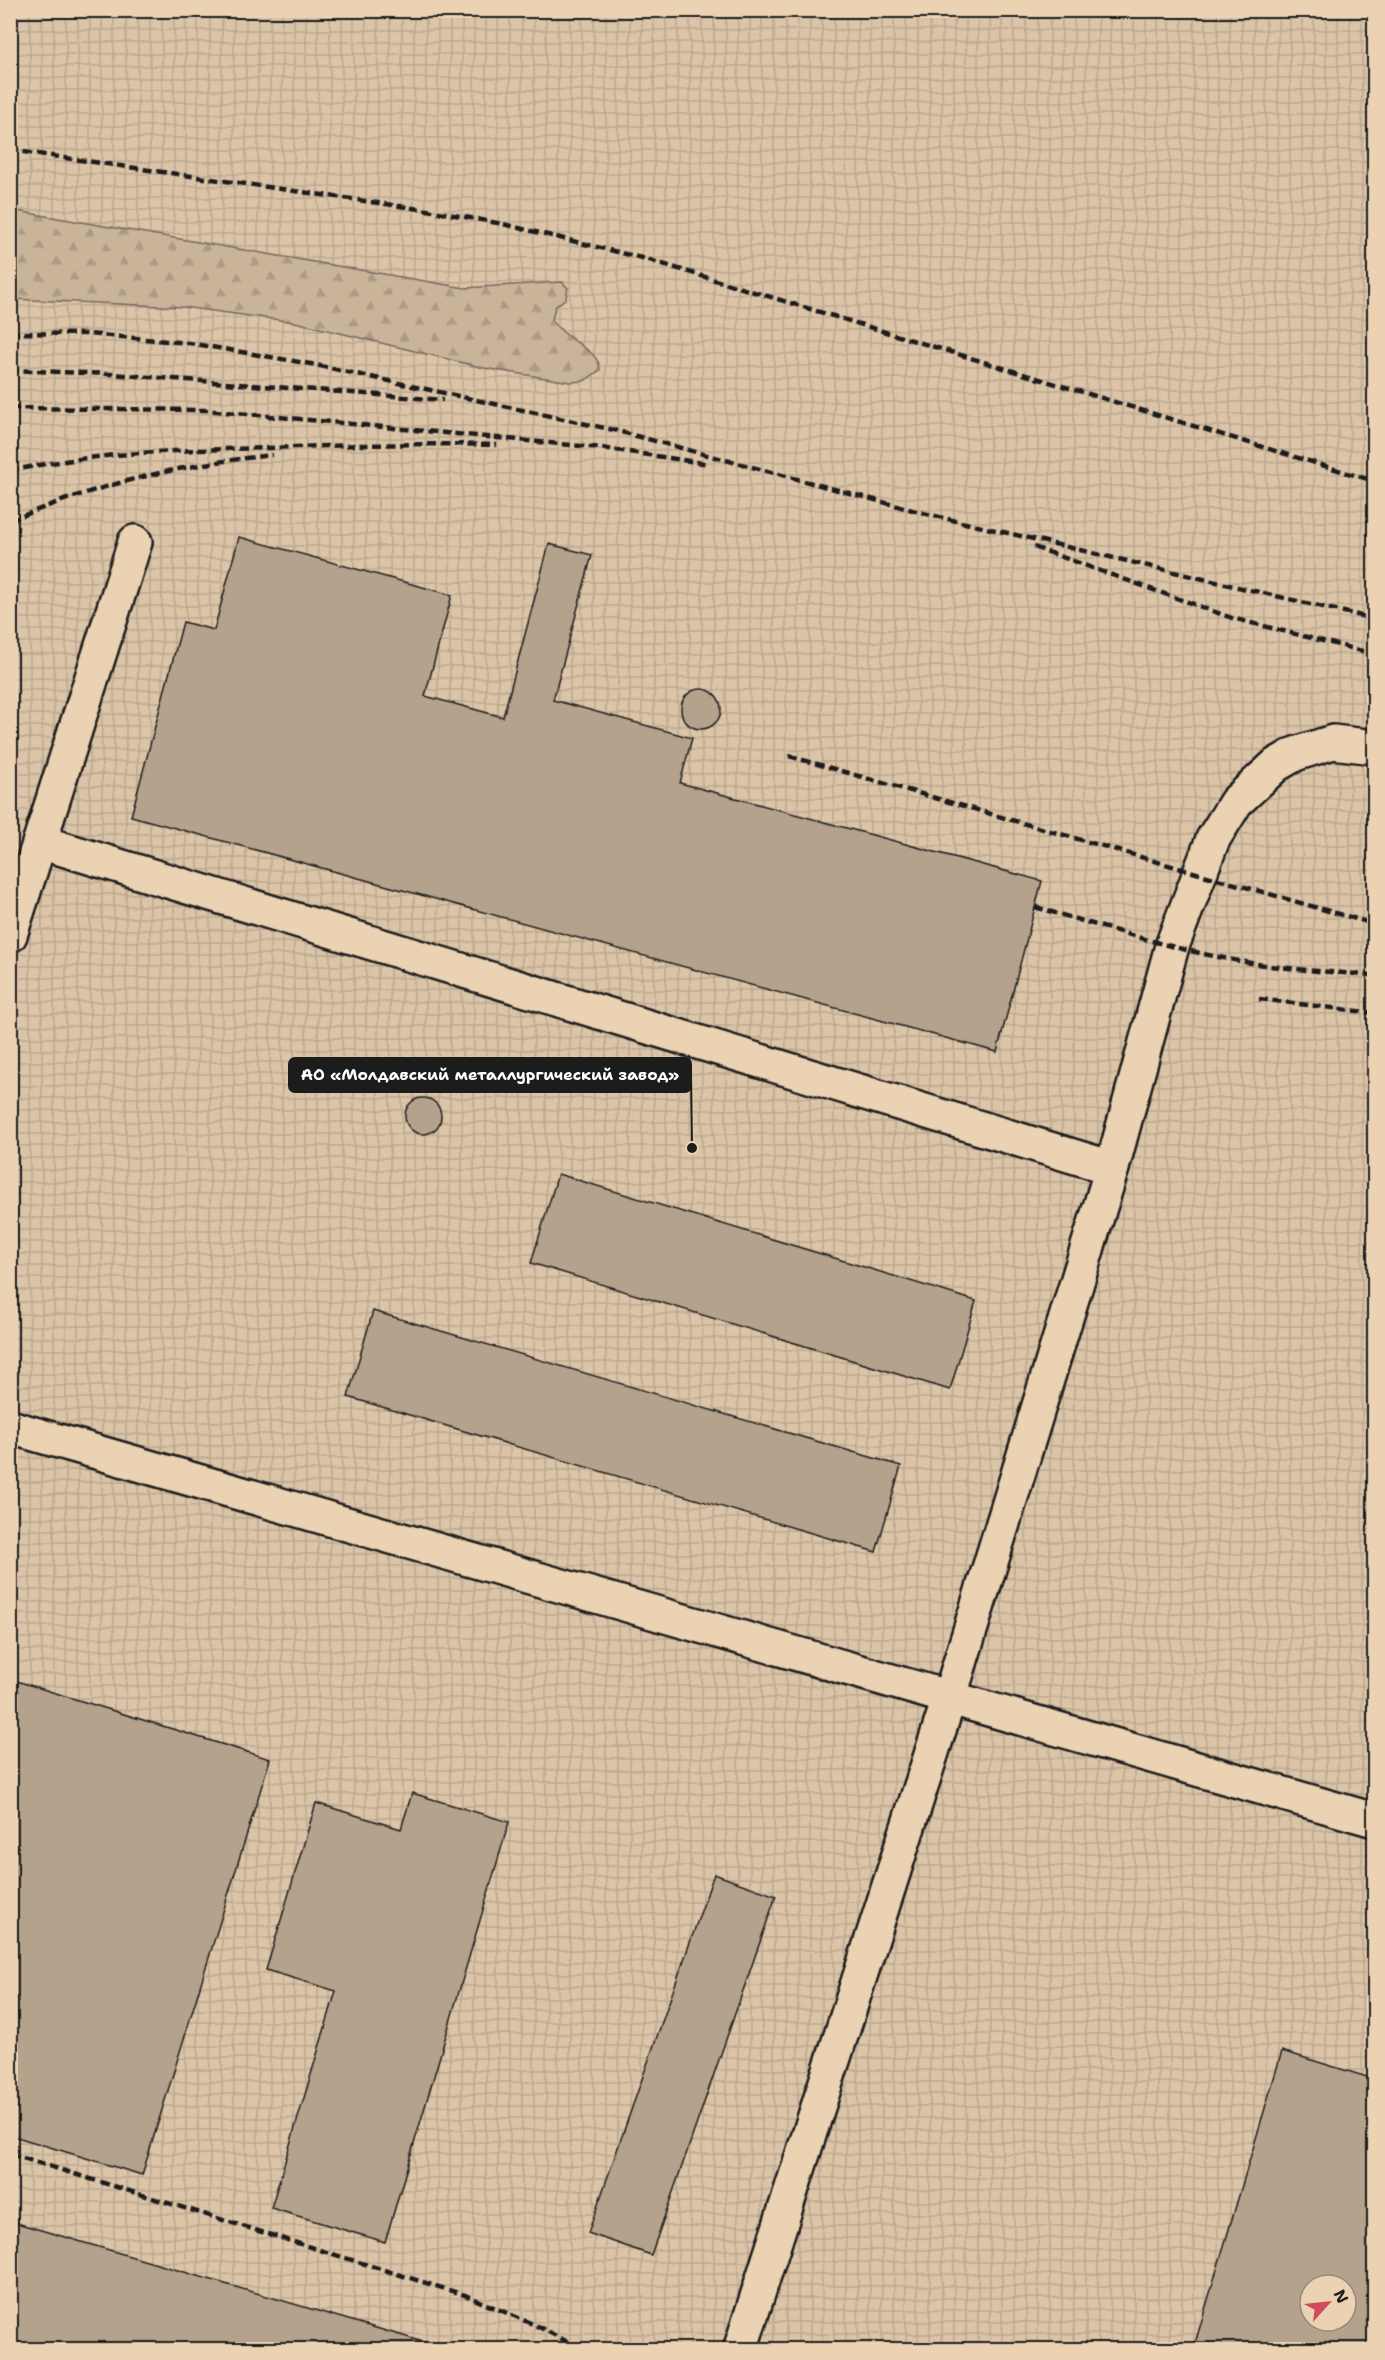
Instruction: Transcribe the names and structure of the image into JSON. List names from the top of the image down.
{
  "places": ["АО «Молдавский металлургический завод»"],
  "north": "top right"
}
